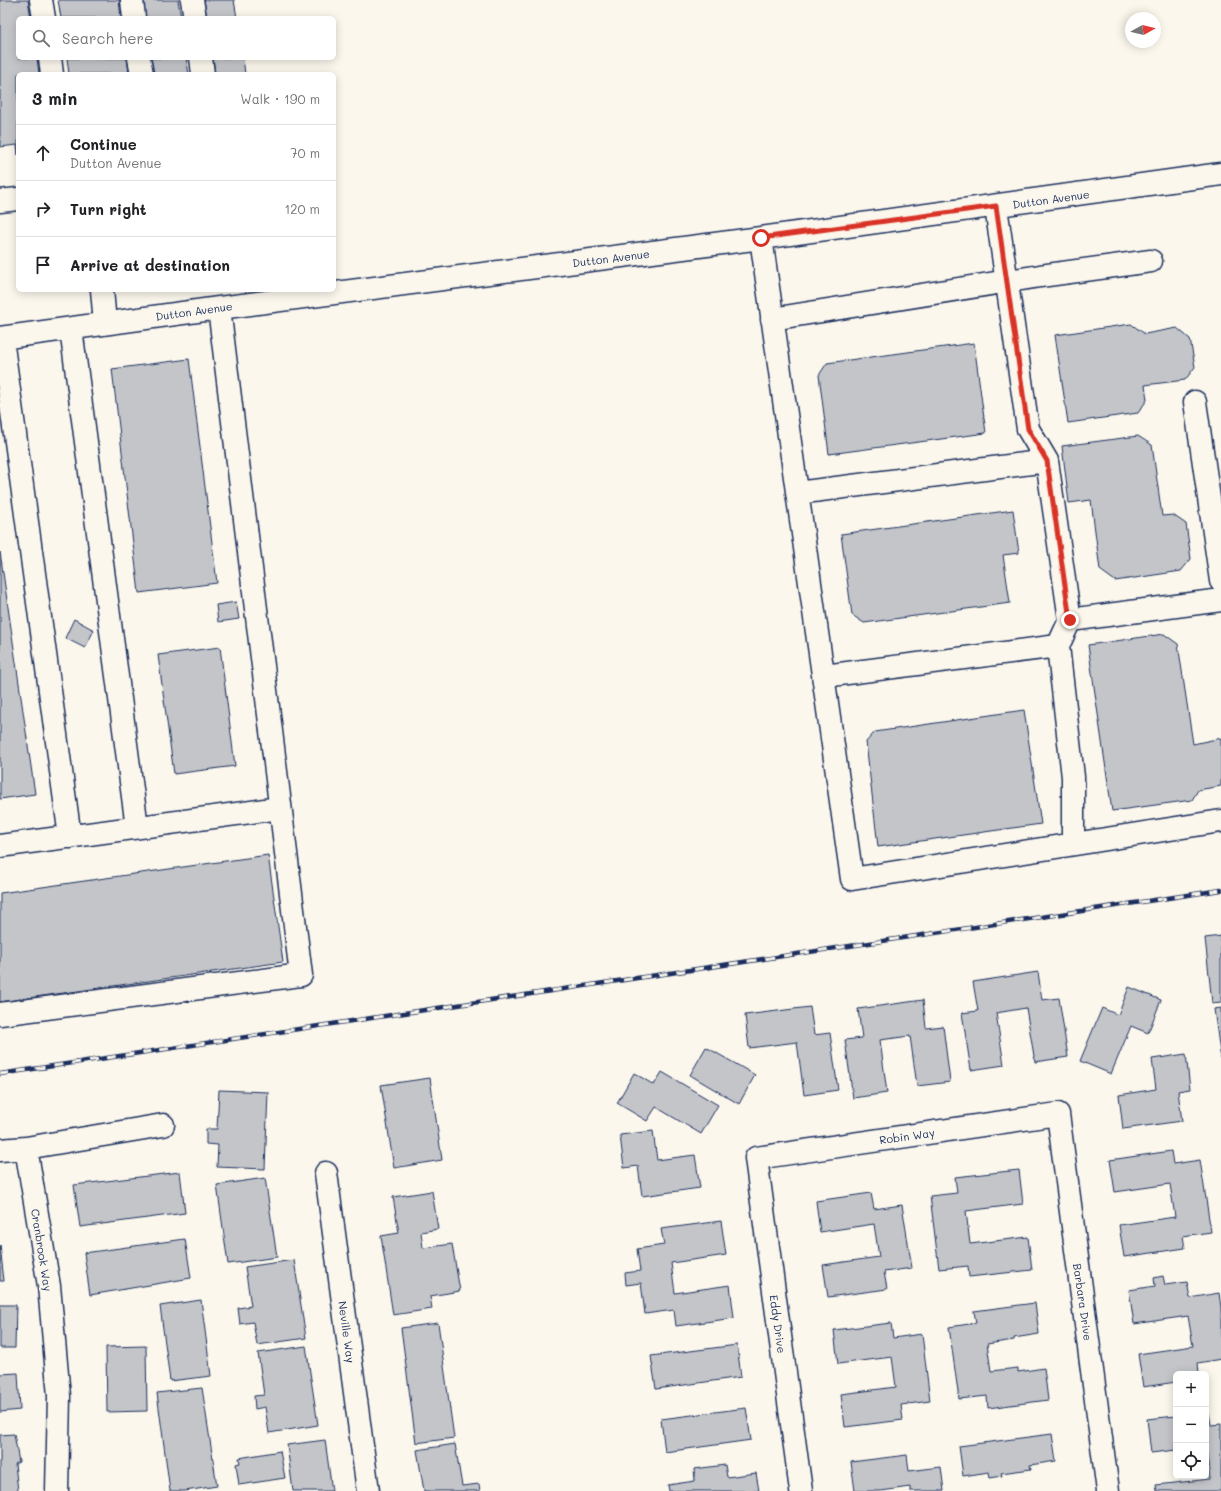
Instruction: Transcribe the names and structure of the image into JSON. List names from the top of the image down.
{
  "streets": {
    "street": [
      "Dutton Avenue",
      "Robin Way",
      "Cranbrook Way",
      "Barbara Drive",
      "Eddy Drive",
      "Neville Way"
    ]
  },
  "crossings": [
    ["Robin Way", "Barbara Drive"],
    ["Robin Way", "Eddy Drive"]
  ],
  "north": "right",
  "page": {
    "search": "Search here",
    "heading": ["3 min", "Walk · 190 m"],
    "list": [
      ["Continue", "Dutton Avenue", "70 m"],
      ["Turn right", "120 m"],
      "Arrive at destination"
    ],
    "map_buttons": ["+", "−"]
  }
}
